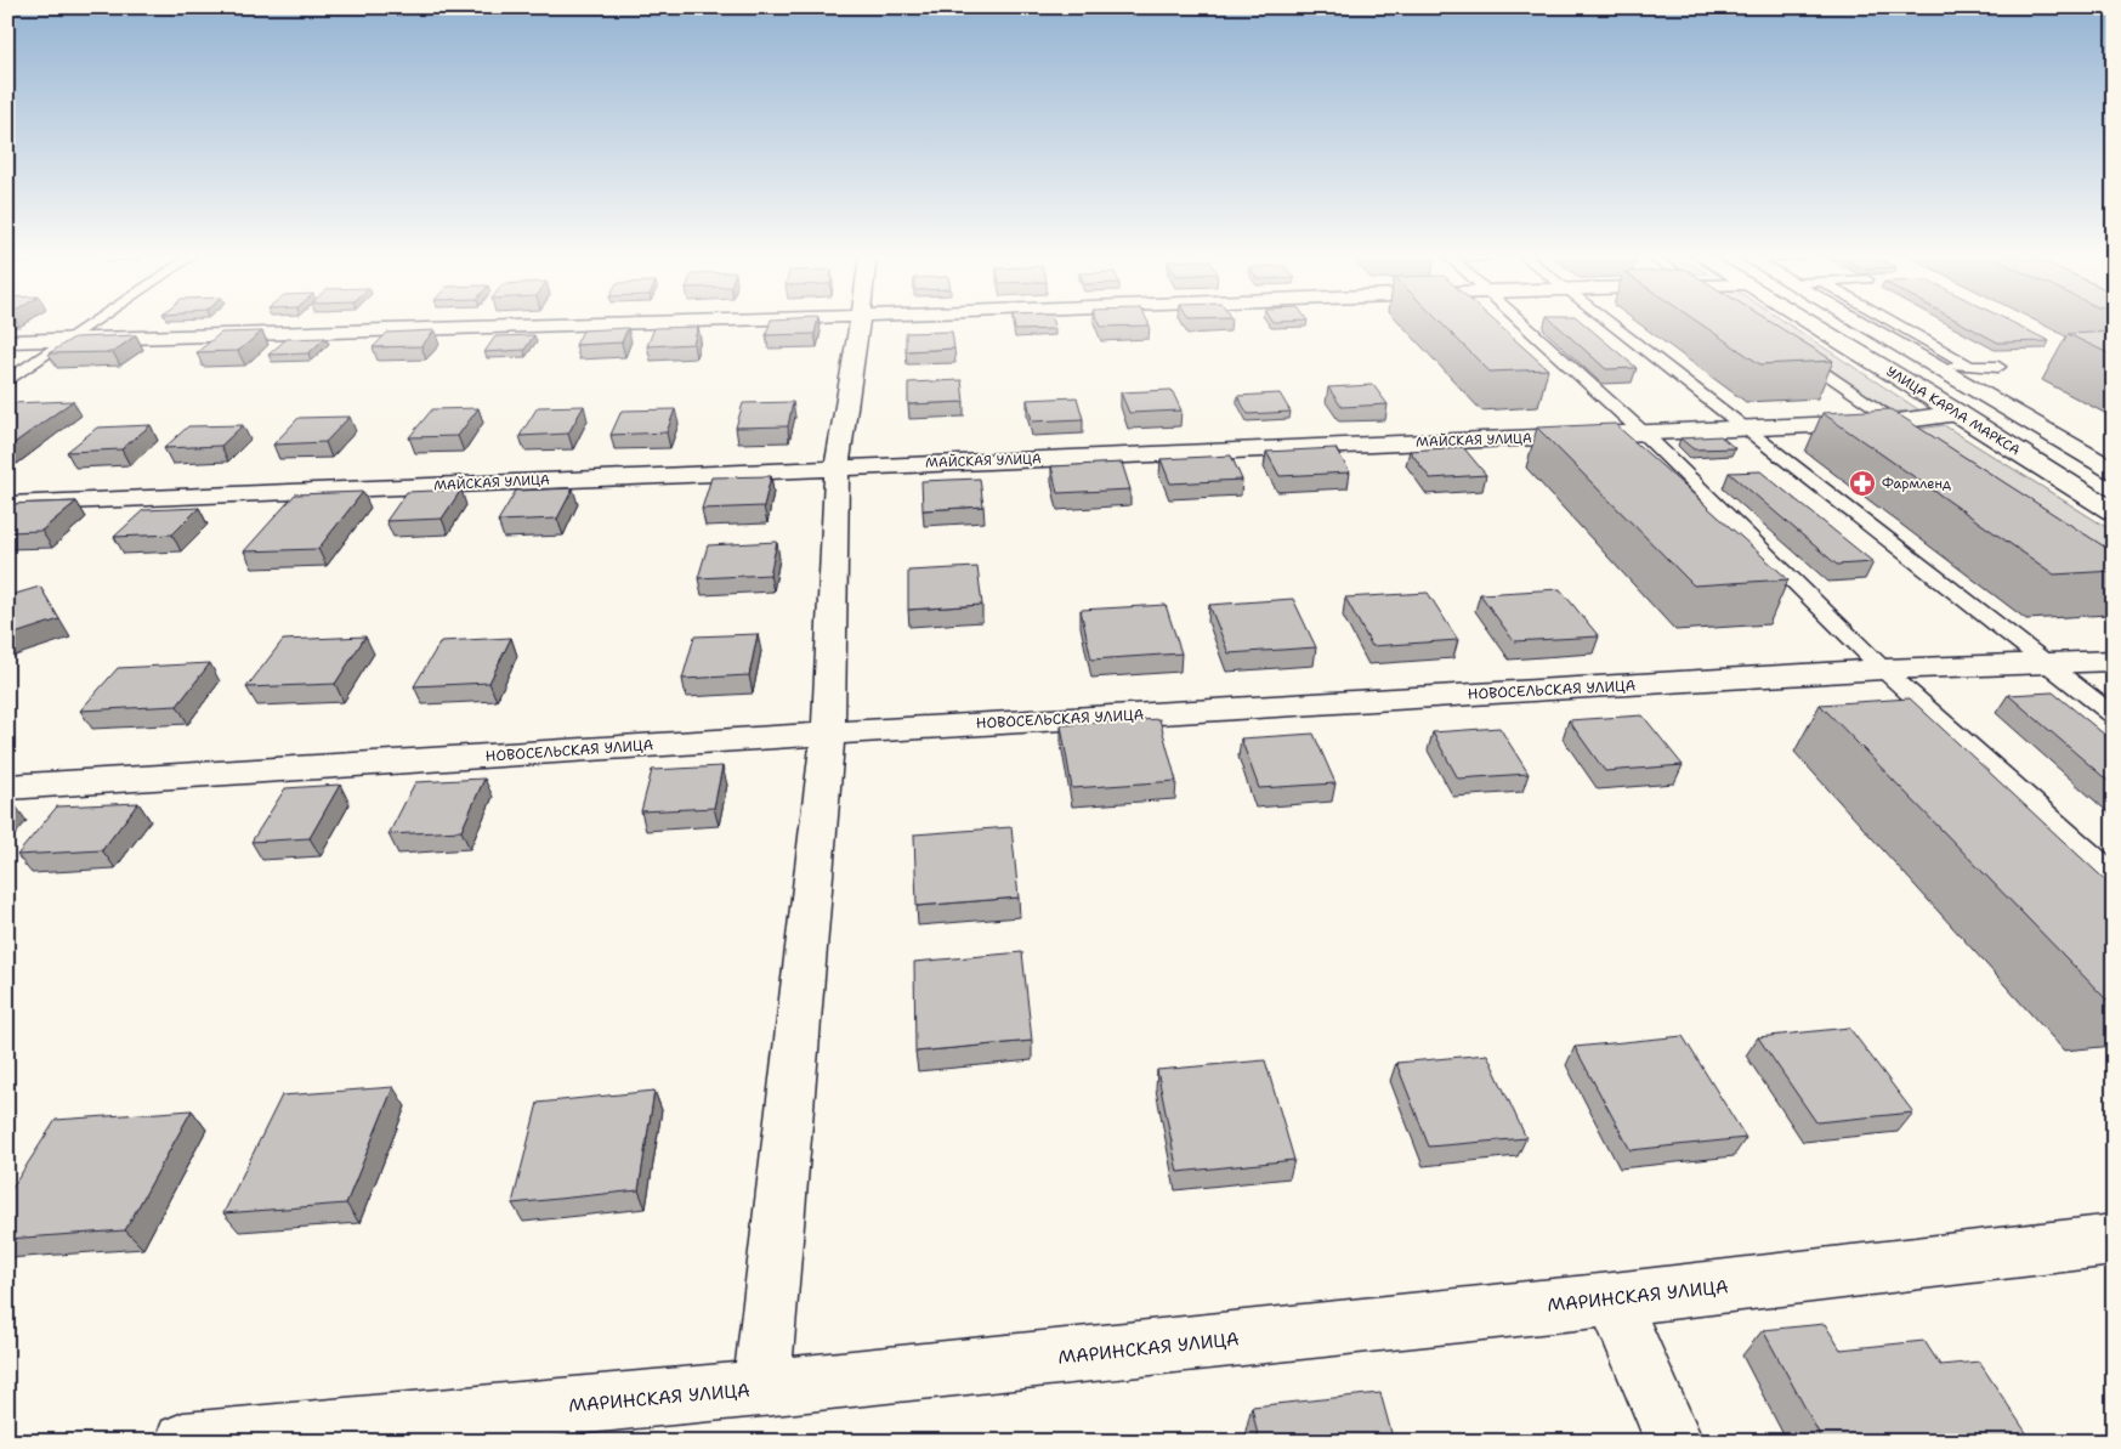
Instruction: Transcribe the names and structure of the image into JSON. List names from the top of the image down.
{
  "streets": {
    "street": [
      "УЛИЦА КАРЛА МАРКСА",
      "МАЙСКАЯ УЛИЦА",
      "НОВОСЕЛЬСКАЯ УЛИЦА",
      "МАРИНСКАЯ УЛИЦА"
    ]
  },
  "crossings": [
    ["УЛИЦА КАРЛА МАРКСА", "МАЙСКАЯ УЛИЦА"]
  ],
  "places": {
    "pharmacy": ["Фармленд"]
  }
}
